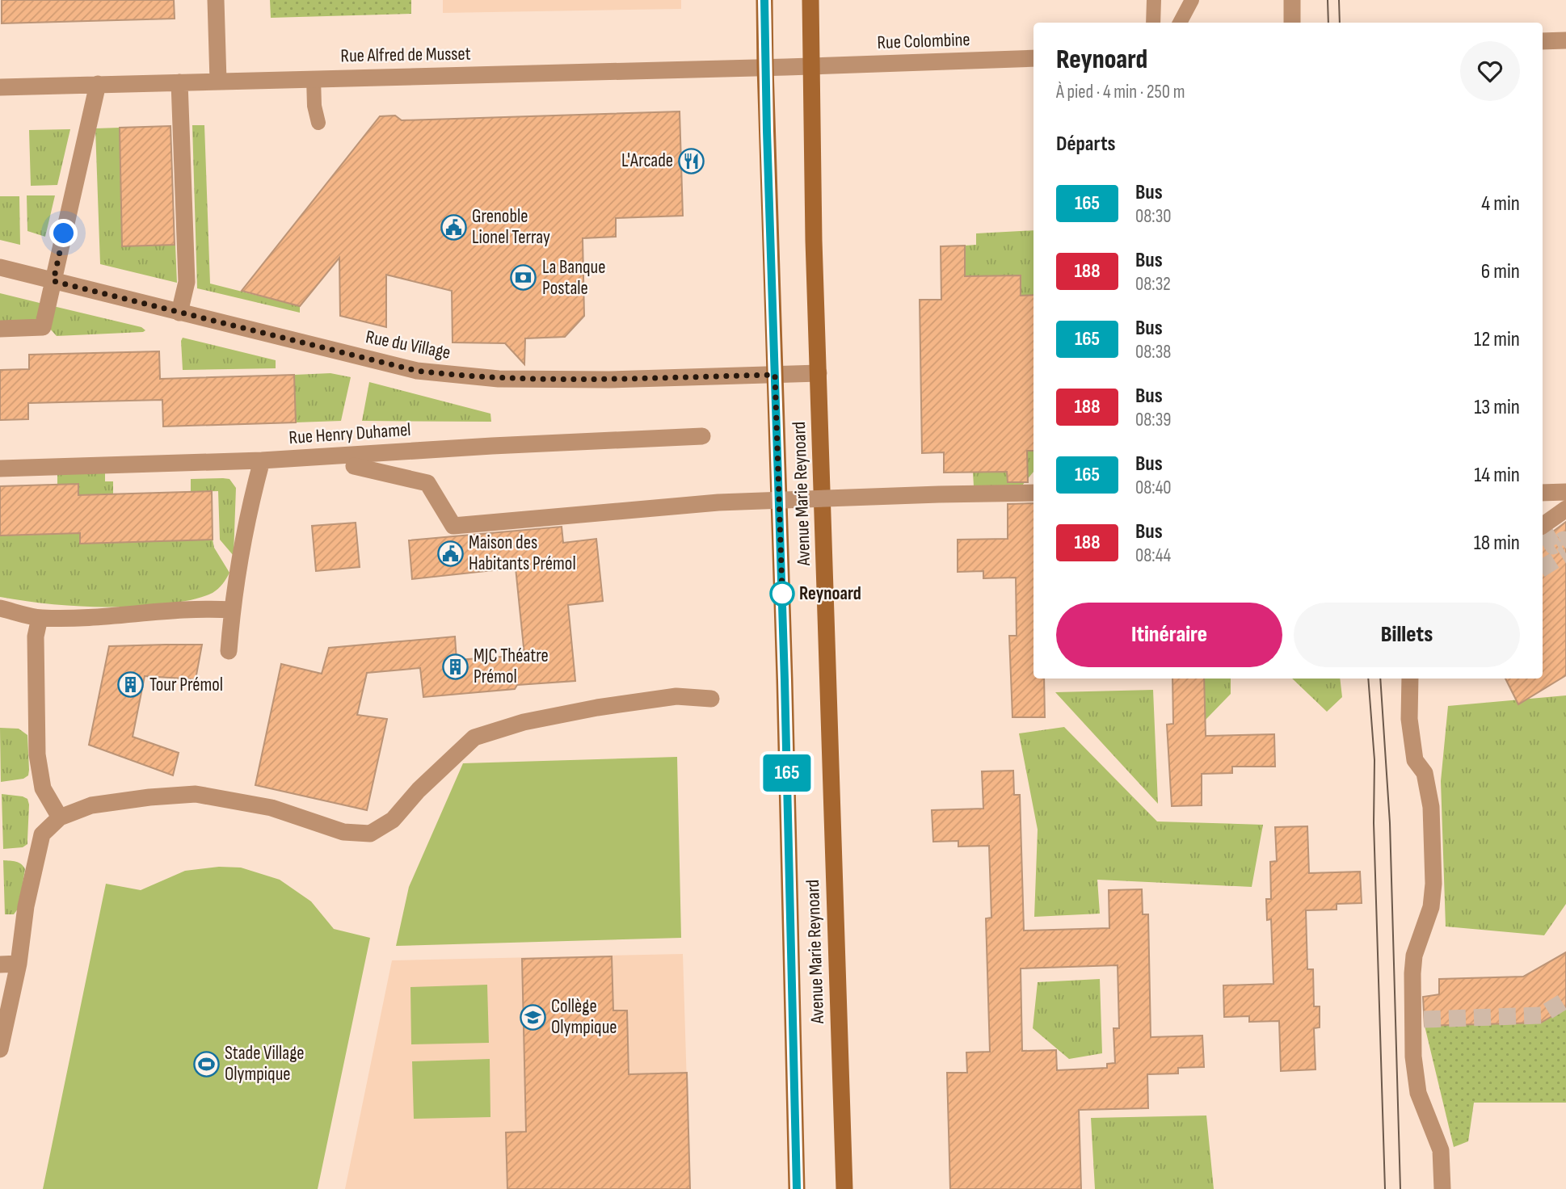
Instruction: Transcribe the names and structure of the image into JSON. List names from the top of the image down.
{
  "streets": {
    "main road": ["Avenue Marie Reynoard"],
    "street": [
      "Rue Colombine",
      "Rue Alfred de Musset",
      "Rue du Village",
      "Rue Henry Duhamel"
    ]
  },
  "crossings": [
    ["Rue Colombine", "Rue Alfred de Musset"],
    ["Rue Colombine", "Avenue Marie Reynoard"],
    ["Rue Alfred de Musset", "Avenue Marie Reynoard"],
    ["Rue du Village", "Avenue Marie Reynoard"]
  ],
  "places": {
    "restaurant": ["L'Arcade"],
    "public building": ["Grenoble Lionel Terray", "Maison des Habitants Prémol"],
    "bank": ["La Banque Postale"],
    "other": ["Reynoard"],
    "building": ["MJC Théatre Prémol", "Tour Prémol"],
    "school or university": ["Collège Olympique"],
    "sports": ["Stade Village Olympique"]
  },
  "lines": ["bus line 165"],
  "page": {
    "on_map": "165",
    "heading": [
      ["Reynoard", "À pied · 4 min · 250 m"],
      "Départs"
    ],
    "list": [
      {
        "mark": "165",
        "name": "Bus",
        "note": "08:30",
        "value": "4 min"
      },
      {
        "mark": "188",
        "name": "Bus",
        "note": "08:32",
        "value": "6 min"
      },
      {
        "mark": "165",
        "name": "Bus",
        "note": "08:38",
        "value": "12 min"
      },
      {
        "mark": "188",
        "name": "Bus",
        "note": "08:39",
        "value": "13 min"
      },
      {
        "mark": "165",
        "name": "Bus",
        "note": "08:40",
        "value": "14 min"
      },
      {
        "mark": "188",
        "name": "Bus",
        "note": "08:44",
        "value": "18 min"
      }
    ],
    "buttons": ["Itinéraire", "Billets"]
  }
}
